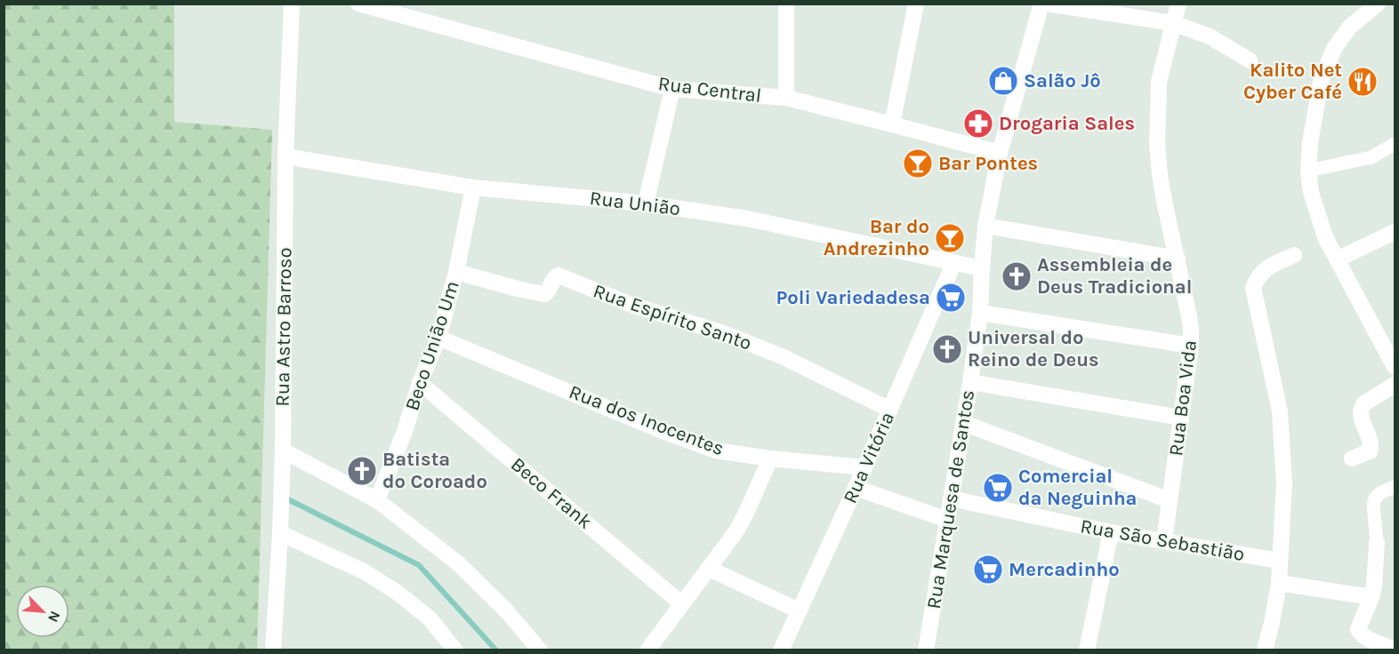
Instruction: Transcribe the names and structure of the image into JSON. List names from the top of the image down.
{
  "streets": {
    "street": [
      "Rua Central",
      "Rua União",
      "Rua Espírito Santo",
      "Rua Astro Barroso",
      "Beco União Um",
      "Rua Boa Vida",
      "Rua dos Inocentes",
      "Rua Vitória",
      "Beco Frank",
      "Rua Marquesa de Santos",
      "Rua São Sebastião"
    ]
  },
  "crossings": [
    ["Rua Central", "Rua Marquesa de Santos"],
    ["Rua União", "Rua Astro Barroso"],
    ["Rua União", "Beco União Um"],
    ["Rua União", "Rua Vitória"],
    ["Rua União", "Rua Marquesa de Santos"],
    ["Rua Espírito Santo", "Beco União Um"],
    ["Rua Espírito Santo", "Rua Vitória"],
    ["Beco União Um", "Rua dos Inocentes"],
    ["Beco União Um", "Beco Frank"],
    ["Rua Boa Vida", "Rua São Sebastião"],
    ["Rua dos Inocentes", "Rua Vitória"],
    ["Rua Marquesa de Santos", "Rua São Sebastião"]
  ],
  "places": {
    "shop": ["Salão Jô"],
    "restaurant": ["Kalito Net Cyber Café"],
    "pharmacy": ["Drogaria Sales"],
    "bar": ["Bar Pontes", "Bar do Andrezinho"],
    "church": ["Assembleia de Deus Tradicional", "Universal do Reino de Deus", "Batista do Coroado"],
    "supermarket": ["Poli Variedadesa", "Comercial da Neguinha", "Mercadinho"]
  },
  "north": "bottom right"
}
